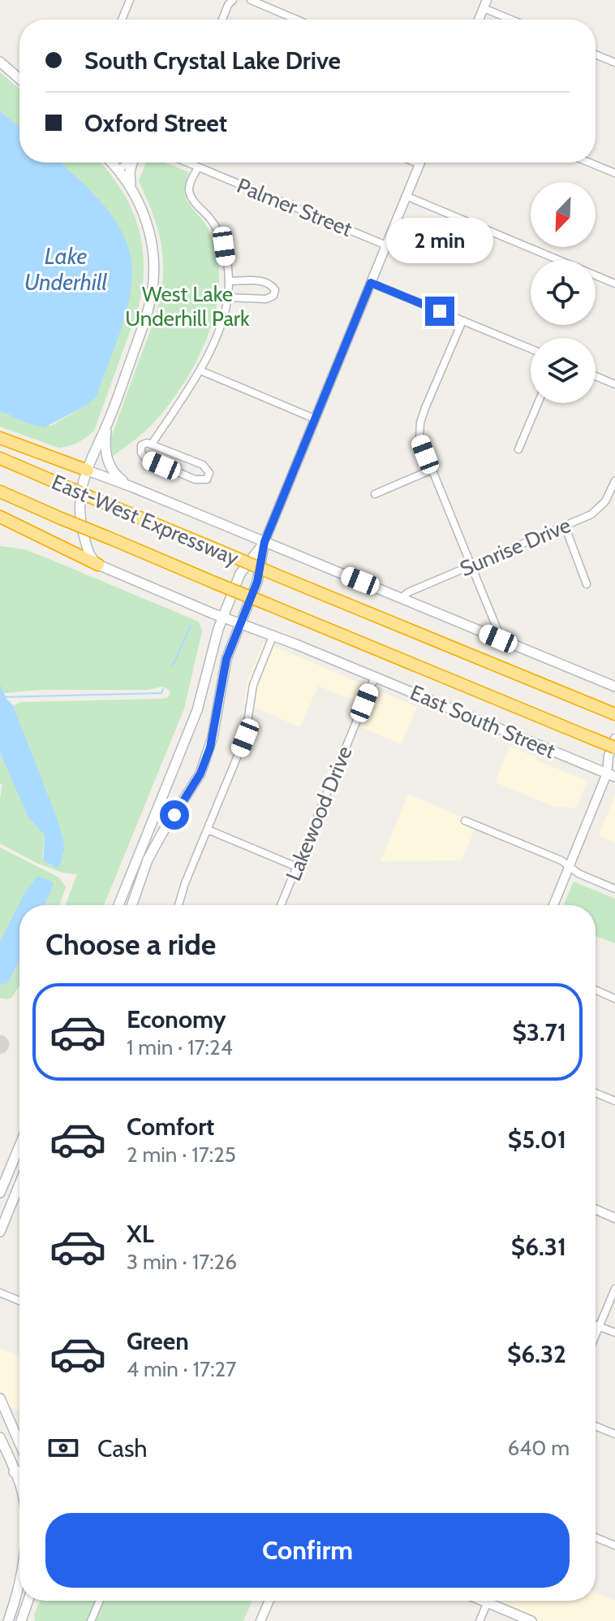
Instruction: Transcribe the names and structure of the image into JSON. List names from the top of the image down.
{
  "streets": {
    "highway": ["East-West Expressway"],
    "main road": ["East South Street"],
    "street": ["Palmer Street", "Sunrise Drive", "Lakewood Drive"]
  },
  "crossings": [
    ["East South Street", "Lakewood Drive"]
  ],
  "water": ["Lake Underhill"],
  "parks": ["West Lake Underhill Park"],
  "north": "bottom left",
  "page": {
    "banner": ["South Crystal Lake Drive", "Oxford Street"],
    "bubble": "2 min",
    "heading": "Choose a ride",
    "list": [
      {
        "name": "Economy",
        "note": "1 min · 17:24",
        "value": "$3.71"
      },
      {
        "name": "Comfort",
        "note": "2 min · 17:25",
        "value": "$5.01"
      },
      {
        "name": "XL",
        "note": "3 min · 17:26",
        "value": "$6.31"
      },
      {
        "name": "Green",
        "note": "4 min · 17:27",
        "value": "$6.32"
      }
    ],
    "pay": ["Cash", "640 m"],
    "buttons": "Confirm"
  }
}
